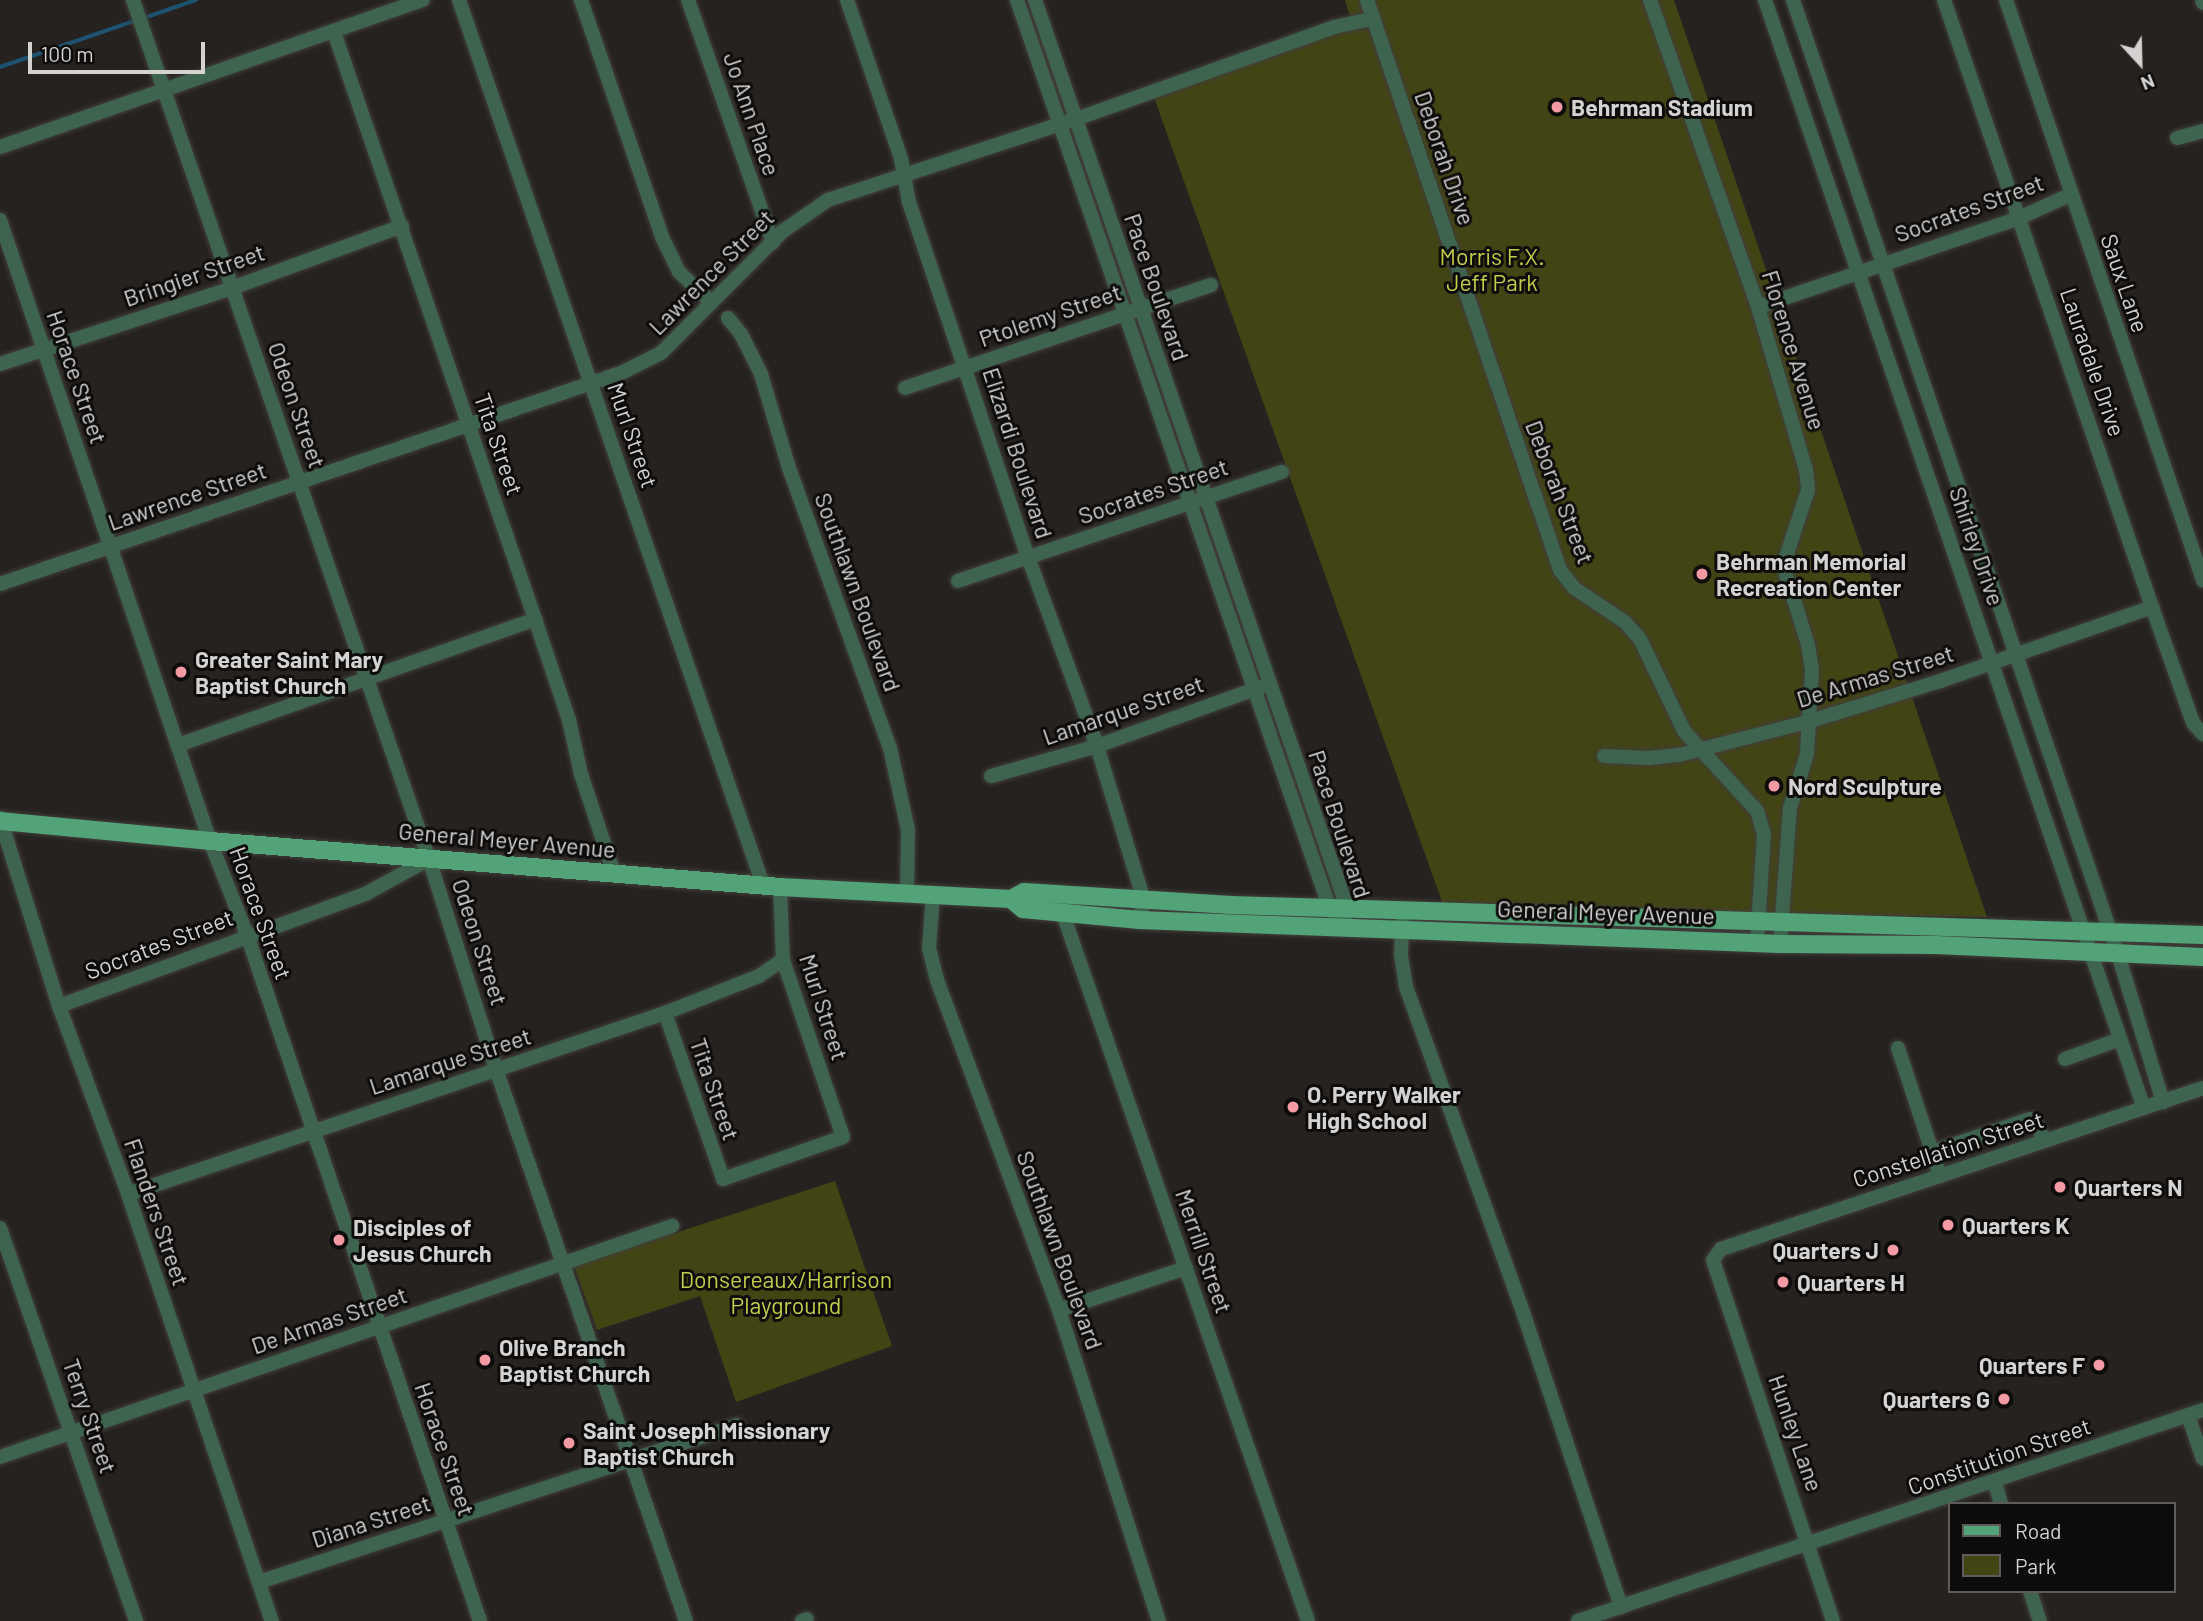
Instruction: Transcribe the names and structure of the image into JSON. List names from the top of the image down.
{
  "streets": {
    "main road": ["General Meyer Avenue"],
    "street": [
      "Jo Ann Place",
      "Deborah Drive",
      "Socrates Street",
      "Lawrence Street",
      "Bringier Street",
      "Saux Lane",
      "Pace Boulevard",
      "Ptolemy Street",
      "Florence Avenue",
      "Lauradale Drive",
      "Horace Street",
      "Odeon Street",
      "Murl Street",
      "Tita Street",
      "Elizardi Boulevard",
      "Deborah Street",
      "Shirley Drive",
      "Southlawn Boulevard",
      "De Armas Street",
      "Lamarque Street",
      "Constellation Street",
      "Flanders Street",
      "Merrill Street",
      "Terry Street",
      "Hunley Lane",
      "Constitution Street",
      "Diana Street"
    ]
  },
  "crossings": [
    ["Jo Ann Place", "Lawrence Street"],
    ["Deborah Drive", "Lawrence Street"],
    ["Deborah Drive", "Deborah Street"],
    ["Socrates Street", "Saux Lane"],
    ["Socrates Street", "Pace Boulevard"],
    ["Socrates Street", "Lauradale Drive"],
    ["Socrates Street", "Horace Street"],
    ["Socrates Street", "Odeon Street"],
    ["Socrates Street", "Elizardi Boulevard"],
    ["Socrates Street", "Shirley Drive"],
    ["Socrates Street", "General Meyer Avenue"],
    ["Socrates Street", "Flanders Street"],
    ["Lawrence Street", "Pace Boulevard"],
    ["Lawrence Street", "Horace Street"],
    ["Lawrence Street", "Odeon Street"],
    ["Lawrence Street", "Murl Street"],
    ["Lawrence Street", "Tita Street"],
    ["Lawrence Street", "Elizardi Boulevard"],
    ["Bringier Street", "Horace Street"],
    ["Bringier Street", "Odeon Street"],
    ["Bringier Street", "Tita Street"],
    ["Pace Boulevard", "Ptolemy Street"],
    ["Pace Boulevard", "Lamarque Street"],
    ["Pace Boulevard", "General Meyer Avenue"],
    ["Ptolemy Street", "Elizardi Boulevard"],
    ["Florence Avenue", "De Armas Street"],
    ["Florence Avenue", "General Meyer Avenue"],
    ["Lauradale Drive", "De Armas Street"],
    ["Horace Street", "De Armas Street"],
    ["Horace Street", "Lamarque Street"],
    ["Horace Street", "General Meyer Avenue"],
    ["Horace Street", "Diana Street"],
    ["Odeon Street", "De Armas Street"],
    ["Odeon Street", "Lamarque Street"],
    ["Odeon Street", "General Meyer Avenue"],
    ["Odeon Street", "Diana Street"],
    ["Murl Street", "Tita Street"],
    ["Murl Street", "Lamarque Street"],
    ["Murl Street", "General Meyer Avenue"],
    ["Tita Street", "Lamarque Street"],
    ["Tita Street", "General Meyer Avenue"],
    ["Elizardi Boulevard", "Lamarque Street"],
    ["Elizardi Boulevard", "General Meyer Avenue"],
    ["Deborah Street", "De Armas Street"],
    ["Deborah Street", "General Meyer Avenue"],
    ["Shirley Drive", "De Armas Street"],
    ["Shirley Drive", "General Meyer Avenue"],
    ["Shirley Drive", "Constellation Street"],
    ["Southlawn Boulevard", "General Meyer Avenue"],
    ["De Armas Street", "Flanders Street"],
    ["De Armas Street", "Terry Street"],
    ["Lamarque Street", "Flanders Street"],
    ["General Meyer Avenue", "Flanders Street"],
    ["General Meyer Avenue", "Merrill Street"],
    ["Constellation Street", "Hunley Lane"],
    ["Flanders Street", "Diana Street"],
    ["Hunley Lane", "Constitution Street"]
  ],
  "parks": ["Morris F.X. Jeff Park", "Donsereaux/Harrison Playground"],
  "places": [
    "Behrman Stadium",
    "Behrman Memorial Recreation Center",
    "Greater Saint Mary Baptist Church",
    "Nord Sculpture",
    "O. Perry Walker High School",
    "Quarters N",
    "Quarters K",
    "Disciples of Jesus Church",
    "Quarters J",
    "Quarters H",
    "Olive Branch Baptist Church",
    "Quarters F",
    "Quarters G",
    "Saint Joseph Missionary Baptist Church"
  ],
  "legend": ["Road", "Park"],
  "scale_bar": "100 m",
  "north": "bottom"
}
